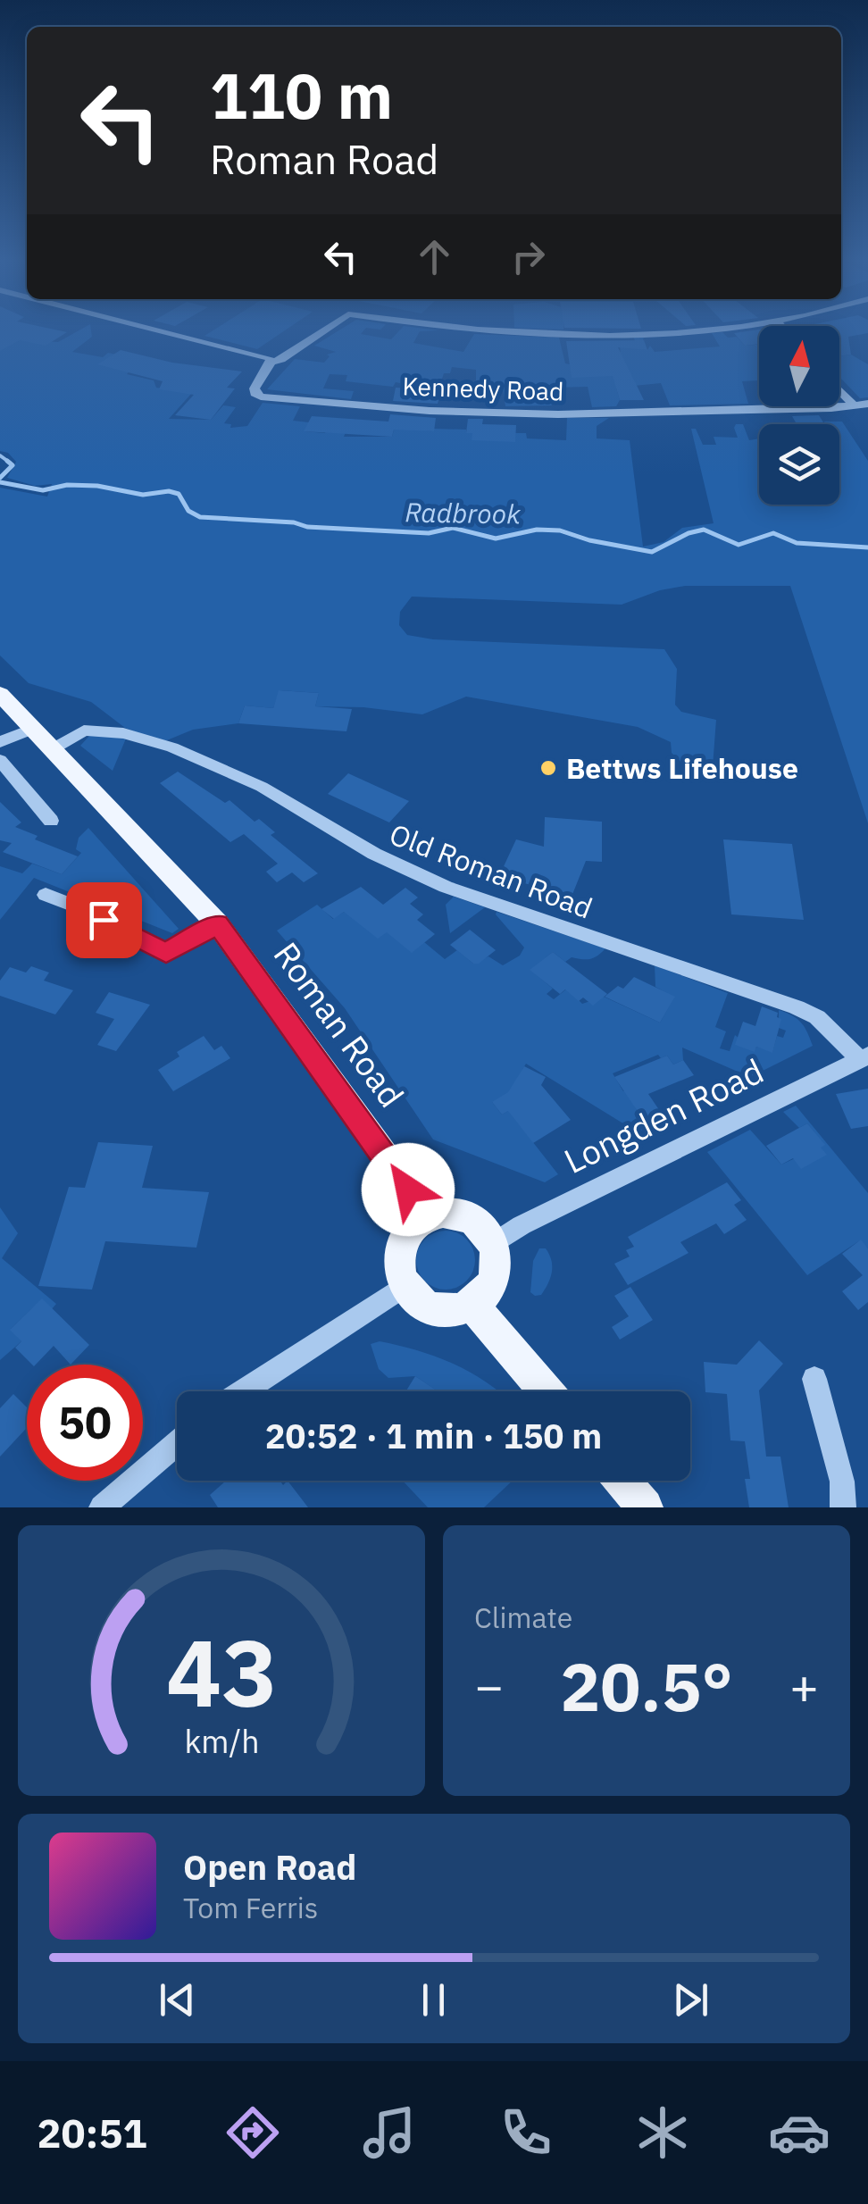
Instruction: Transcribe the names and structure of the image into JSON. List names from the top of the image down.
{
  "streets": {
    "main road": ["Roman Road"],
    "street": ["Kennedy Road", "Old Roman Road", "Longden Road"]
  },
  "crossings": [
    ["Old Roman Road", "Roman Road"],
    ["Old Roman Road", "Longden Road"],
    ["Roman Road", "Longden Road"]
  ],
  "water": ["Radbrook"],
  "places": ["Bettws Lifehouse"],
  "north": "top",
  "page": {
    "turn": ["110 m", "Roman Road"],
    "limit": "50",
    "trip": "20:52 · 1 min · 150 m",
    "tile": "Climate",
    "heat": ["−", "20.5°", "+"],
    "song": ["Open Road", "Tom Ferris"],
    "tabs": "20:51",
    "gauge": ["43", "km/h"]
  }
}
